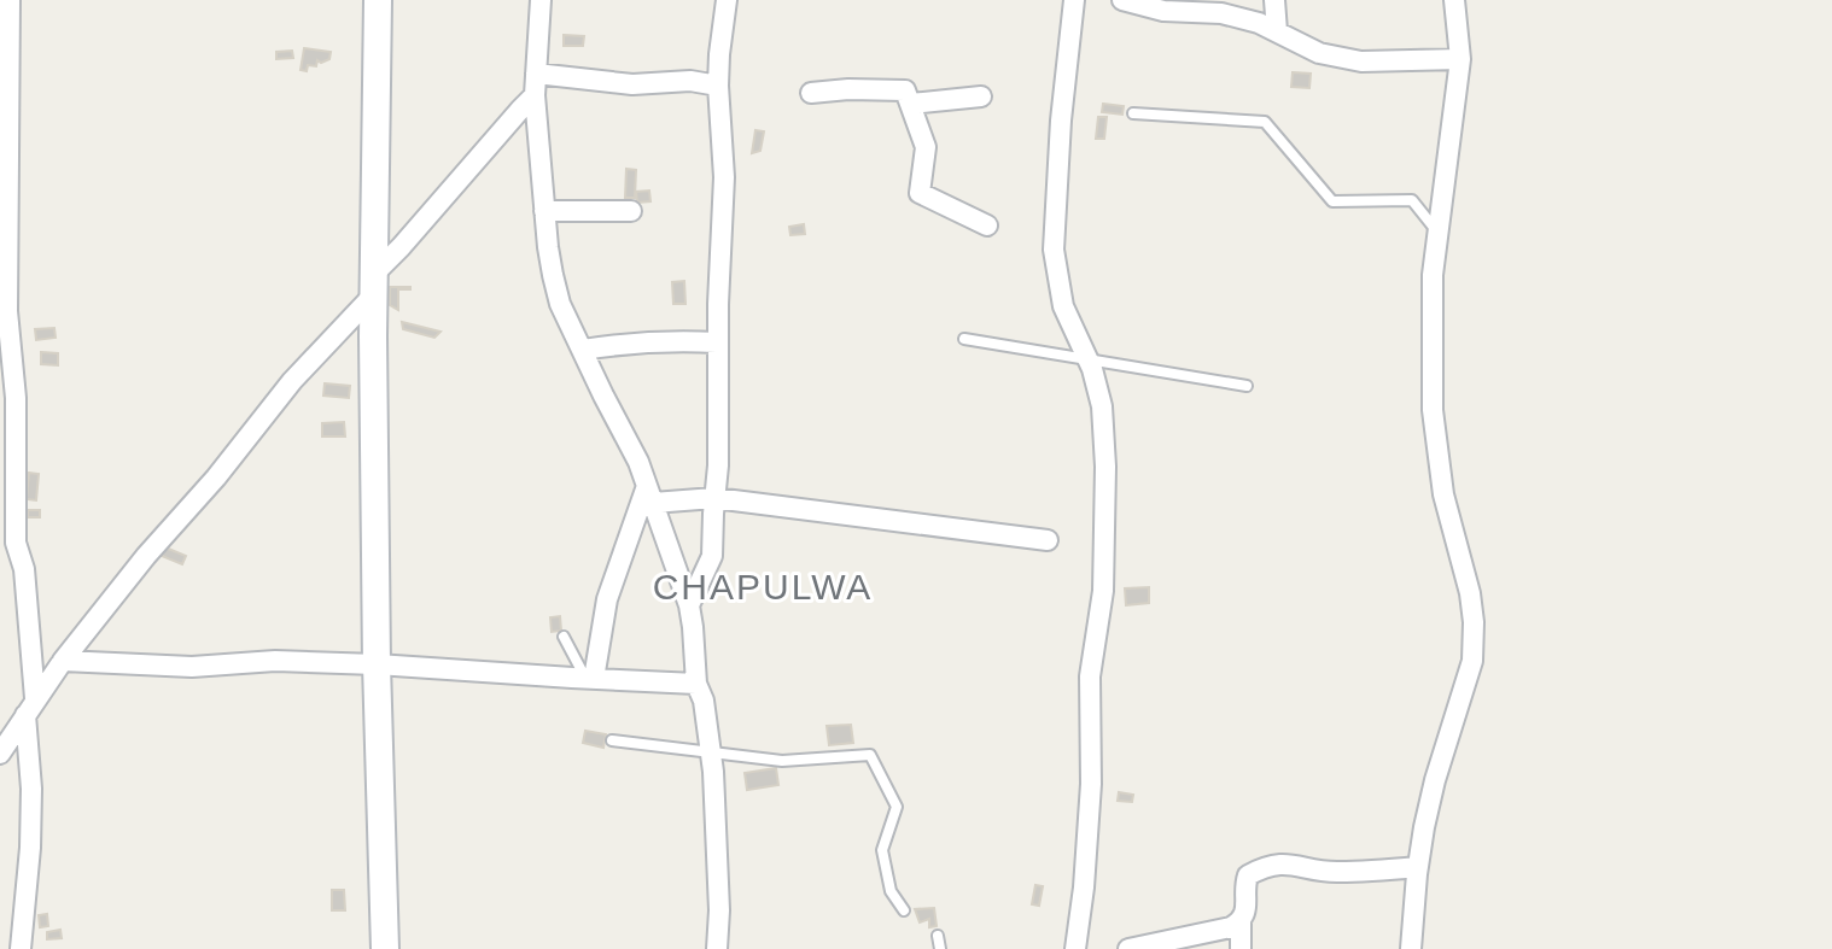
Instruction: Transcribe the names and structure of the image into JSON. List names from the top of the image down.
{
  "districts": ["CHAPULWA"]
}
